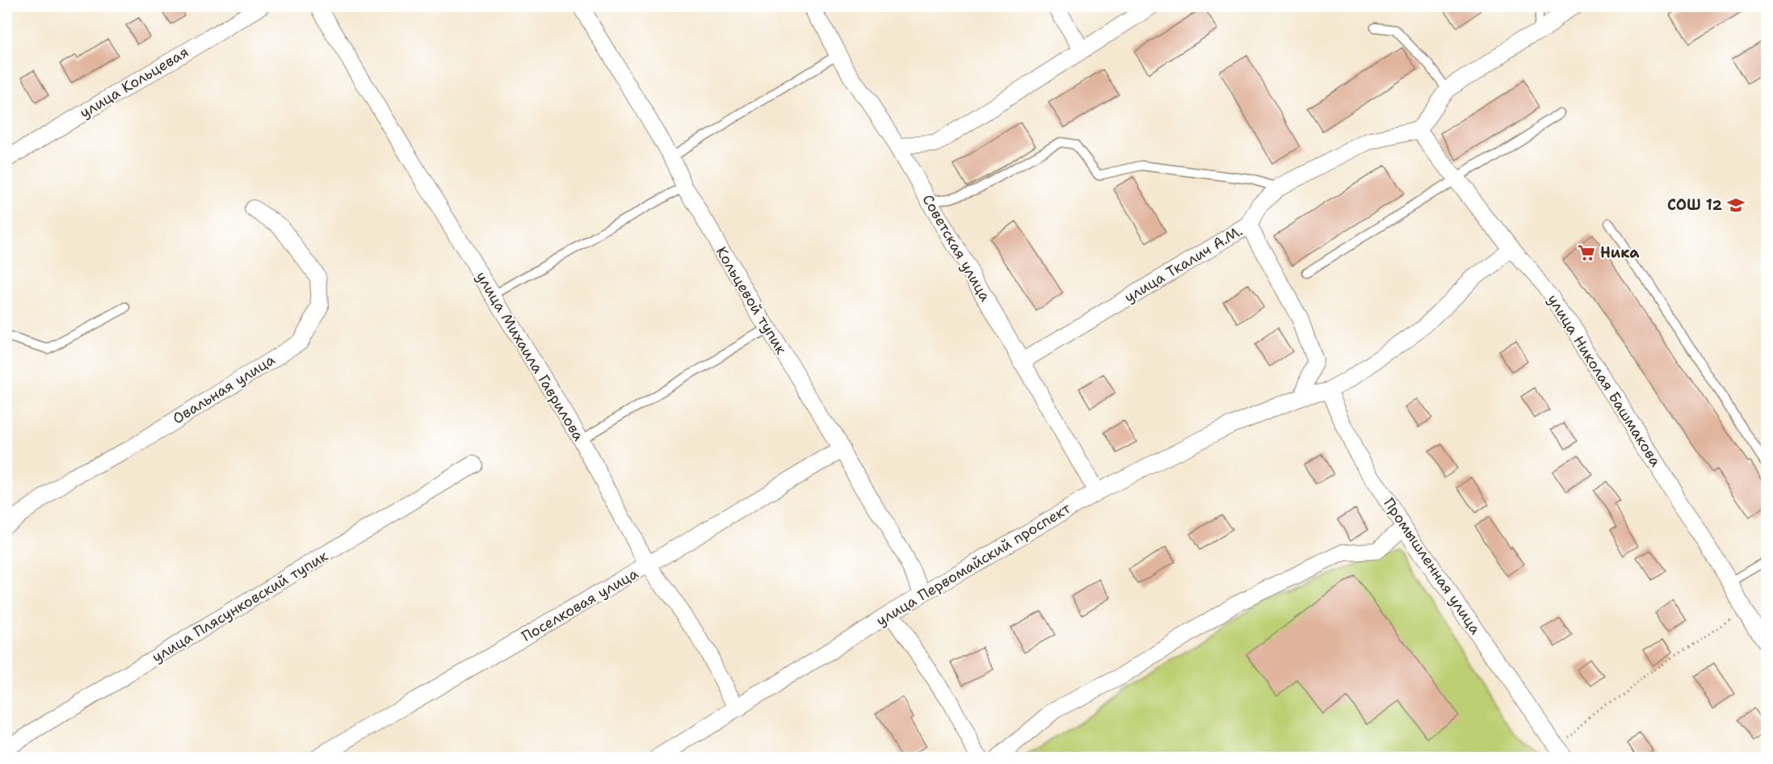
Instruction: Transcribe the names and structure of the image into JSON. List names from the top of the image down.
{
  "streets": {
    "street": [
      "улица Кольцевая",
      "Советская улица",
      "улица Ткалич А.М.",
      "Кольцевой тупик",
      "улица Михаила Гаврилова",
      "улица Николая Башмакова",
      "Овальная улица",
      "улица Первомайский проспект",
      "Промышленная улица",
      "Поселковая улица",
      "улица Плясунковский тупик"
    ]
  },
  "crossings": [
    ["Советская улица", "улица Ткалич А.М."],
    ["Советская улица", "улица Первомайский проспект"],
    ["улица Ткалич А.М.", "улица Николая Башмакова"],
    ["Кольцевой тупик", "улица Первомайский проспект"],
    ["Кольцевой тупик", "Поселковая улица"],
    ["улица Михаила Гаврилова", "улица Первомайский проспект"],
    ["улица Михаила Гаврилова", "Поселковая улица"]
  ],
  "places": {
    "school or university": ["СОШ 12"],
    "supermarket": ["Ника"]
  }
}
